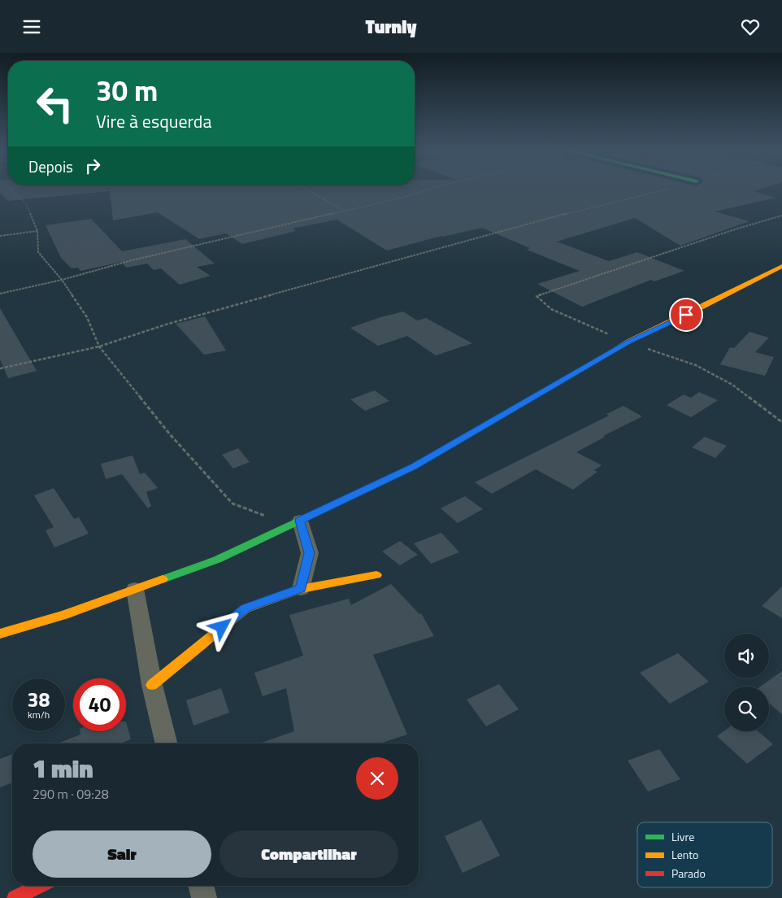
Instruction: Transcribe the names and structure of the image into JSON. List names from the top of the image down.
{
  "legend": ["Livre", "Lento", "Parado"],
  "page": {
    "header": "Turnly",
    "turn": ["30 m", "Vire à esquerda"],
    "then": "Depois",
    "speed": "38 km/h",
    "limit": "40",
    "heading": ["1 min", "290 m · 09:28"],
    "buttons": ["Sair", "Compartilhar"]
  }
}
